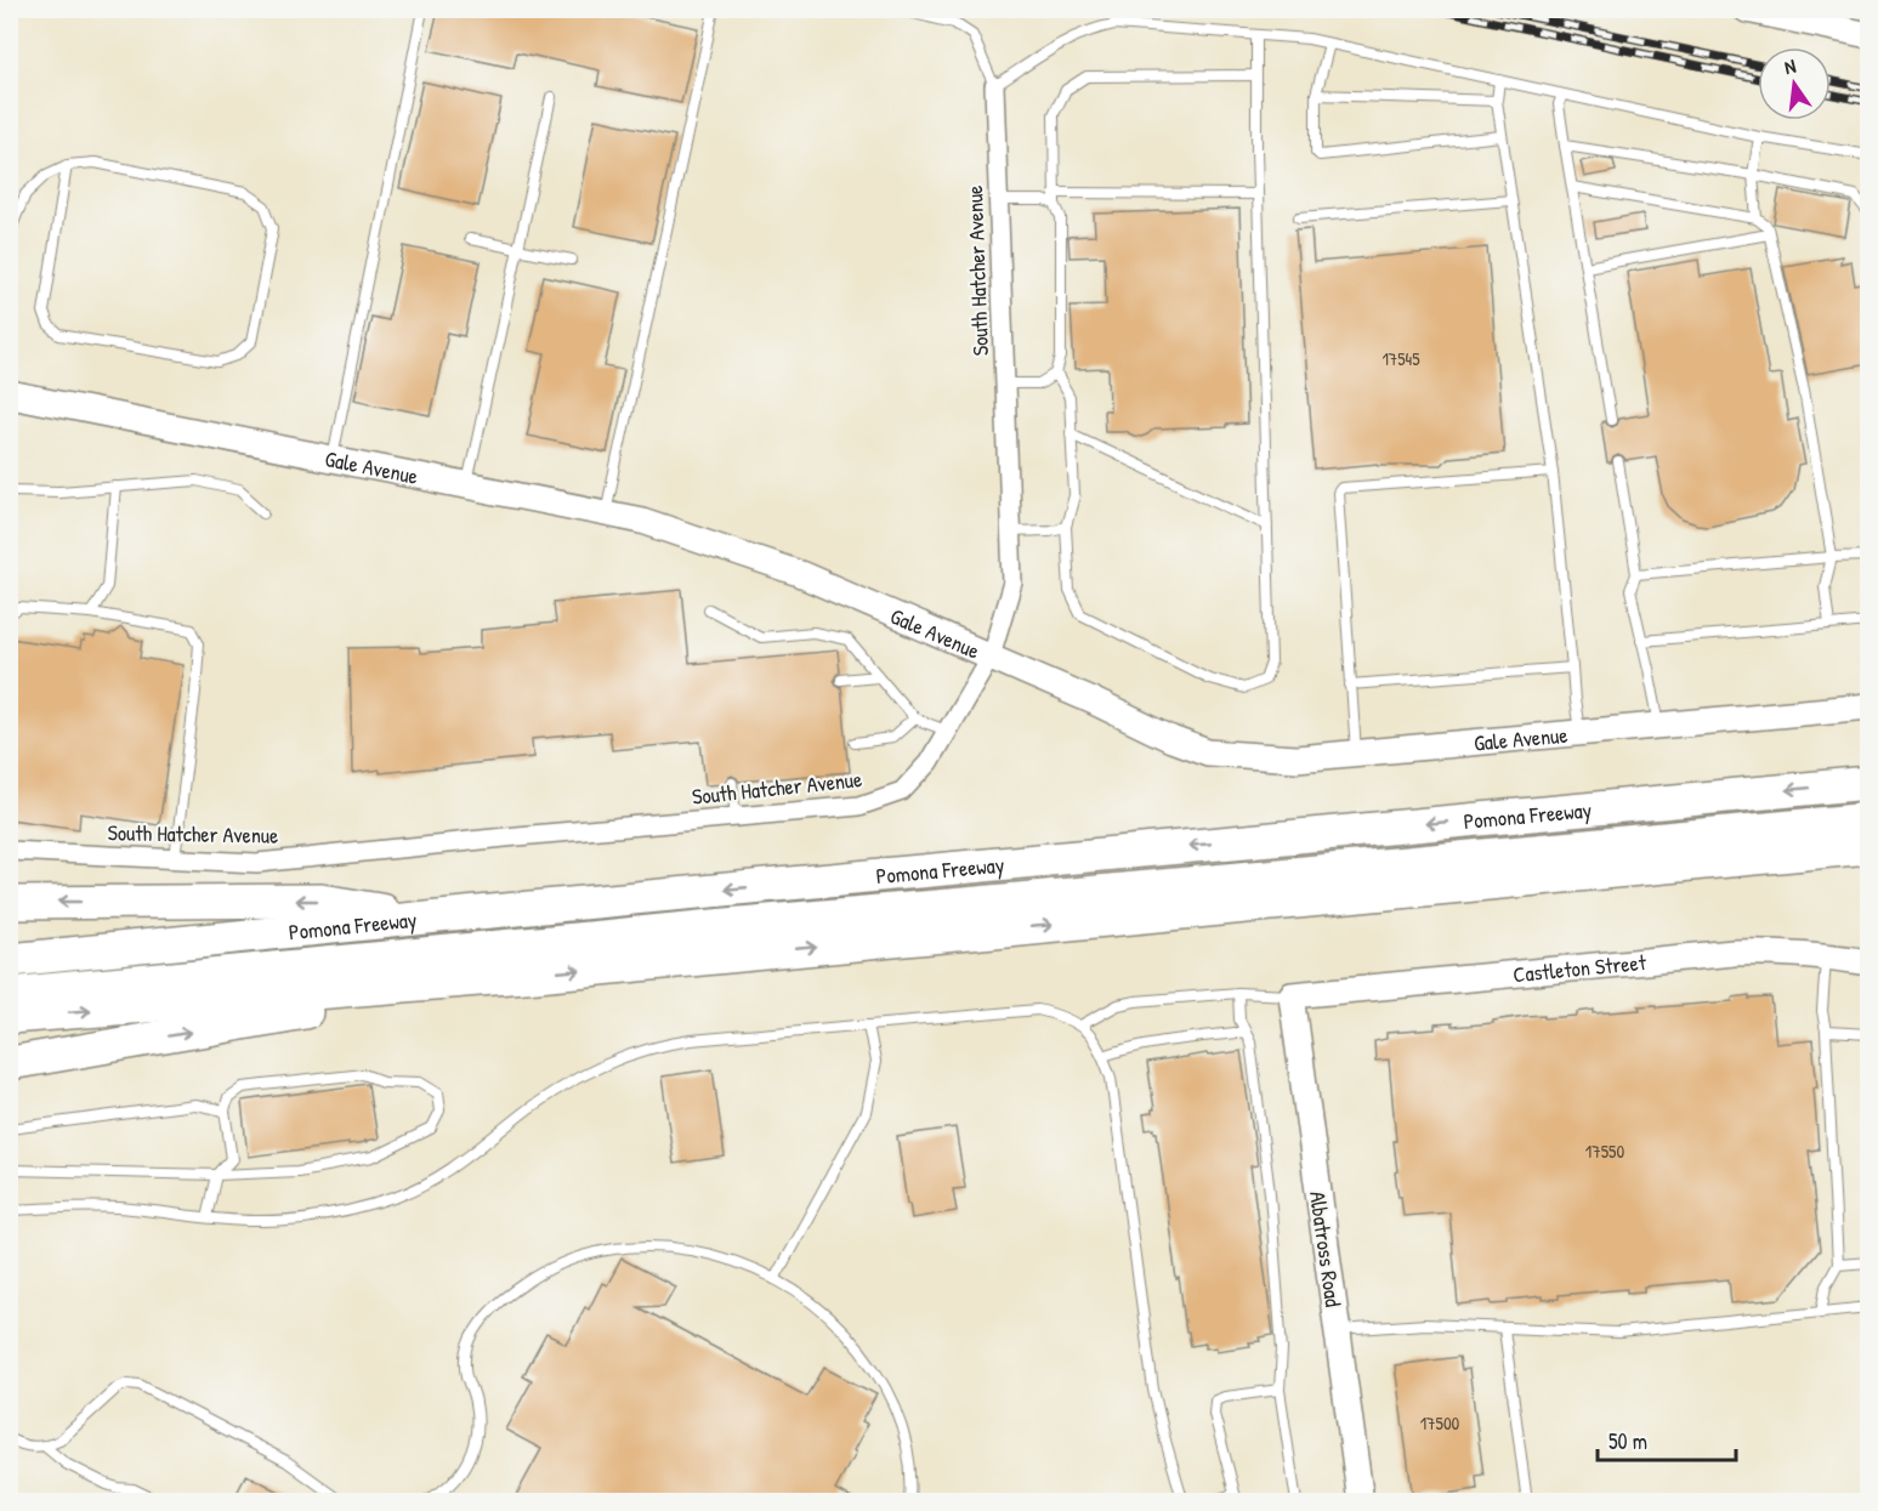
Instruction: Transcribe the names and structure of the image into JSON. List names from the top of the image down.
{
  "streets": {
    "highway": ["Pomona Freeway"],
    "main road": ["Gale Avenue", "Castleton Street", "Albatross Road"],
    "street": ["South Hatcher Avenue"]
  },
  "crossings": [
    ["South Hatcher Avenue", "Gale Avenue"],
    ["Castleton Street", "Albatross Road"]
  ],
  "house_numbers": ["17545", "17550", "17500"],
  "scale_bar": "50 m",
  "north": "top"
}
